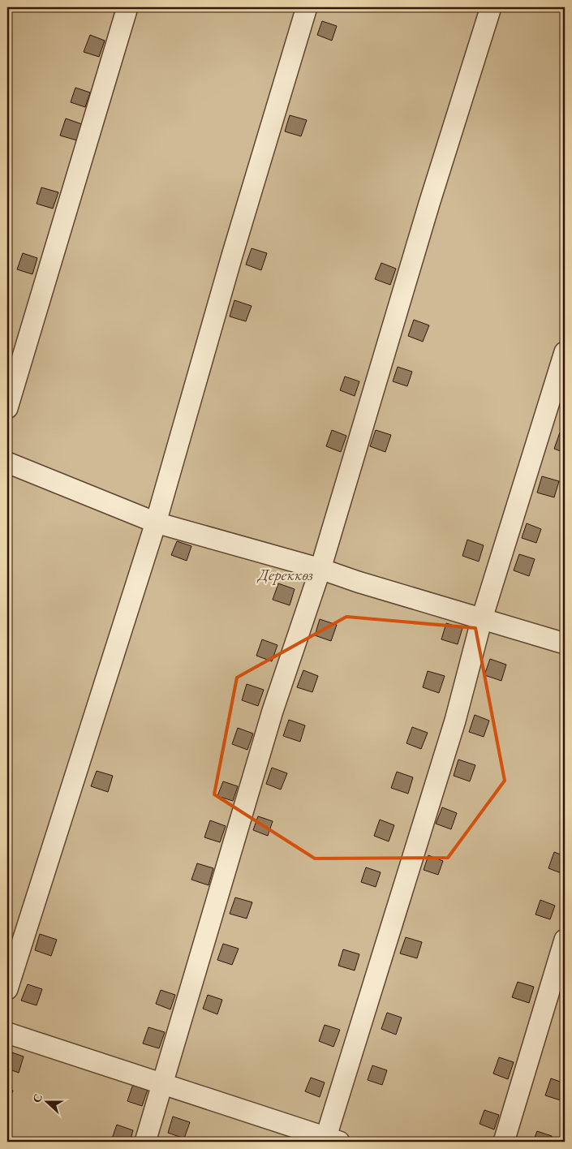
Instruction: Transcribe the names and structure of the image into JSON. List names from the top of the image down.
{
  "parks": ["Дереккөз"],
  "north": "left"
}
